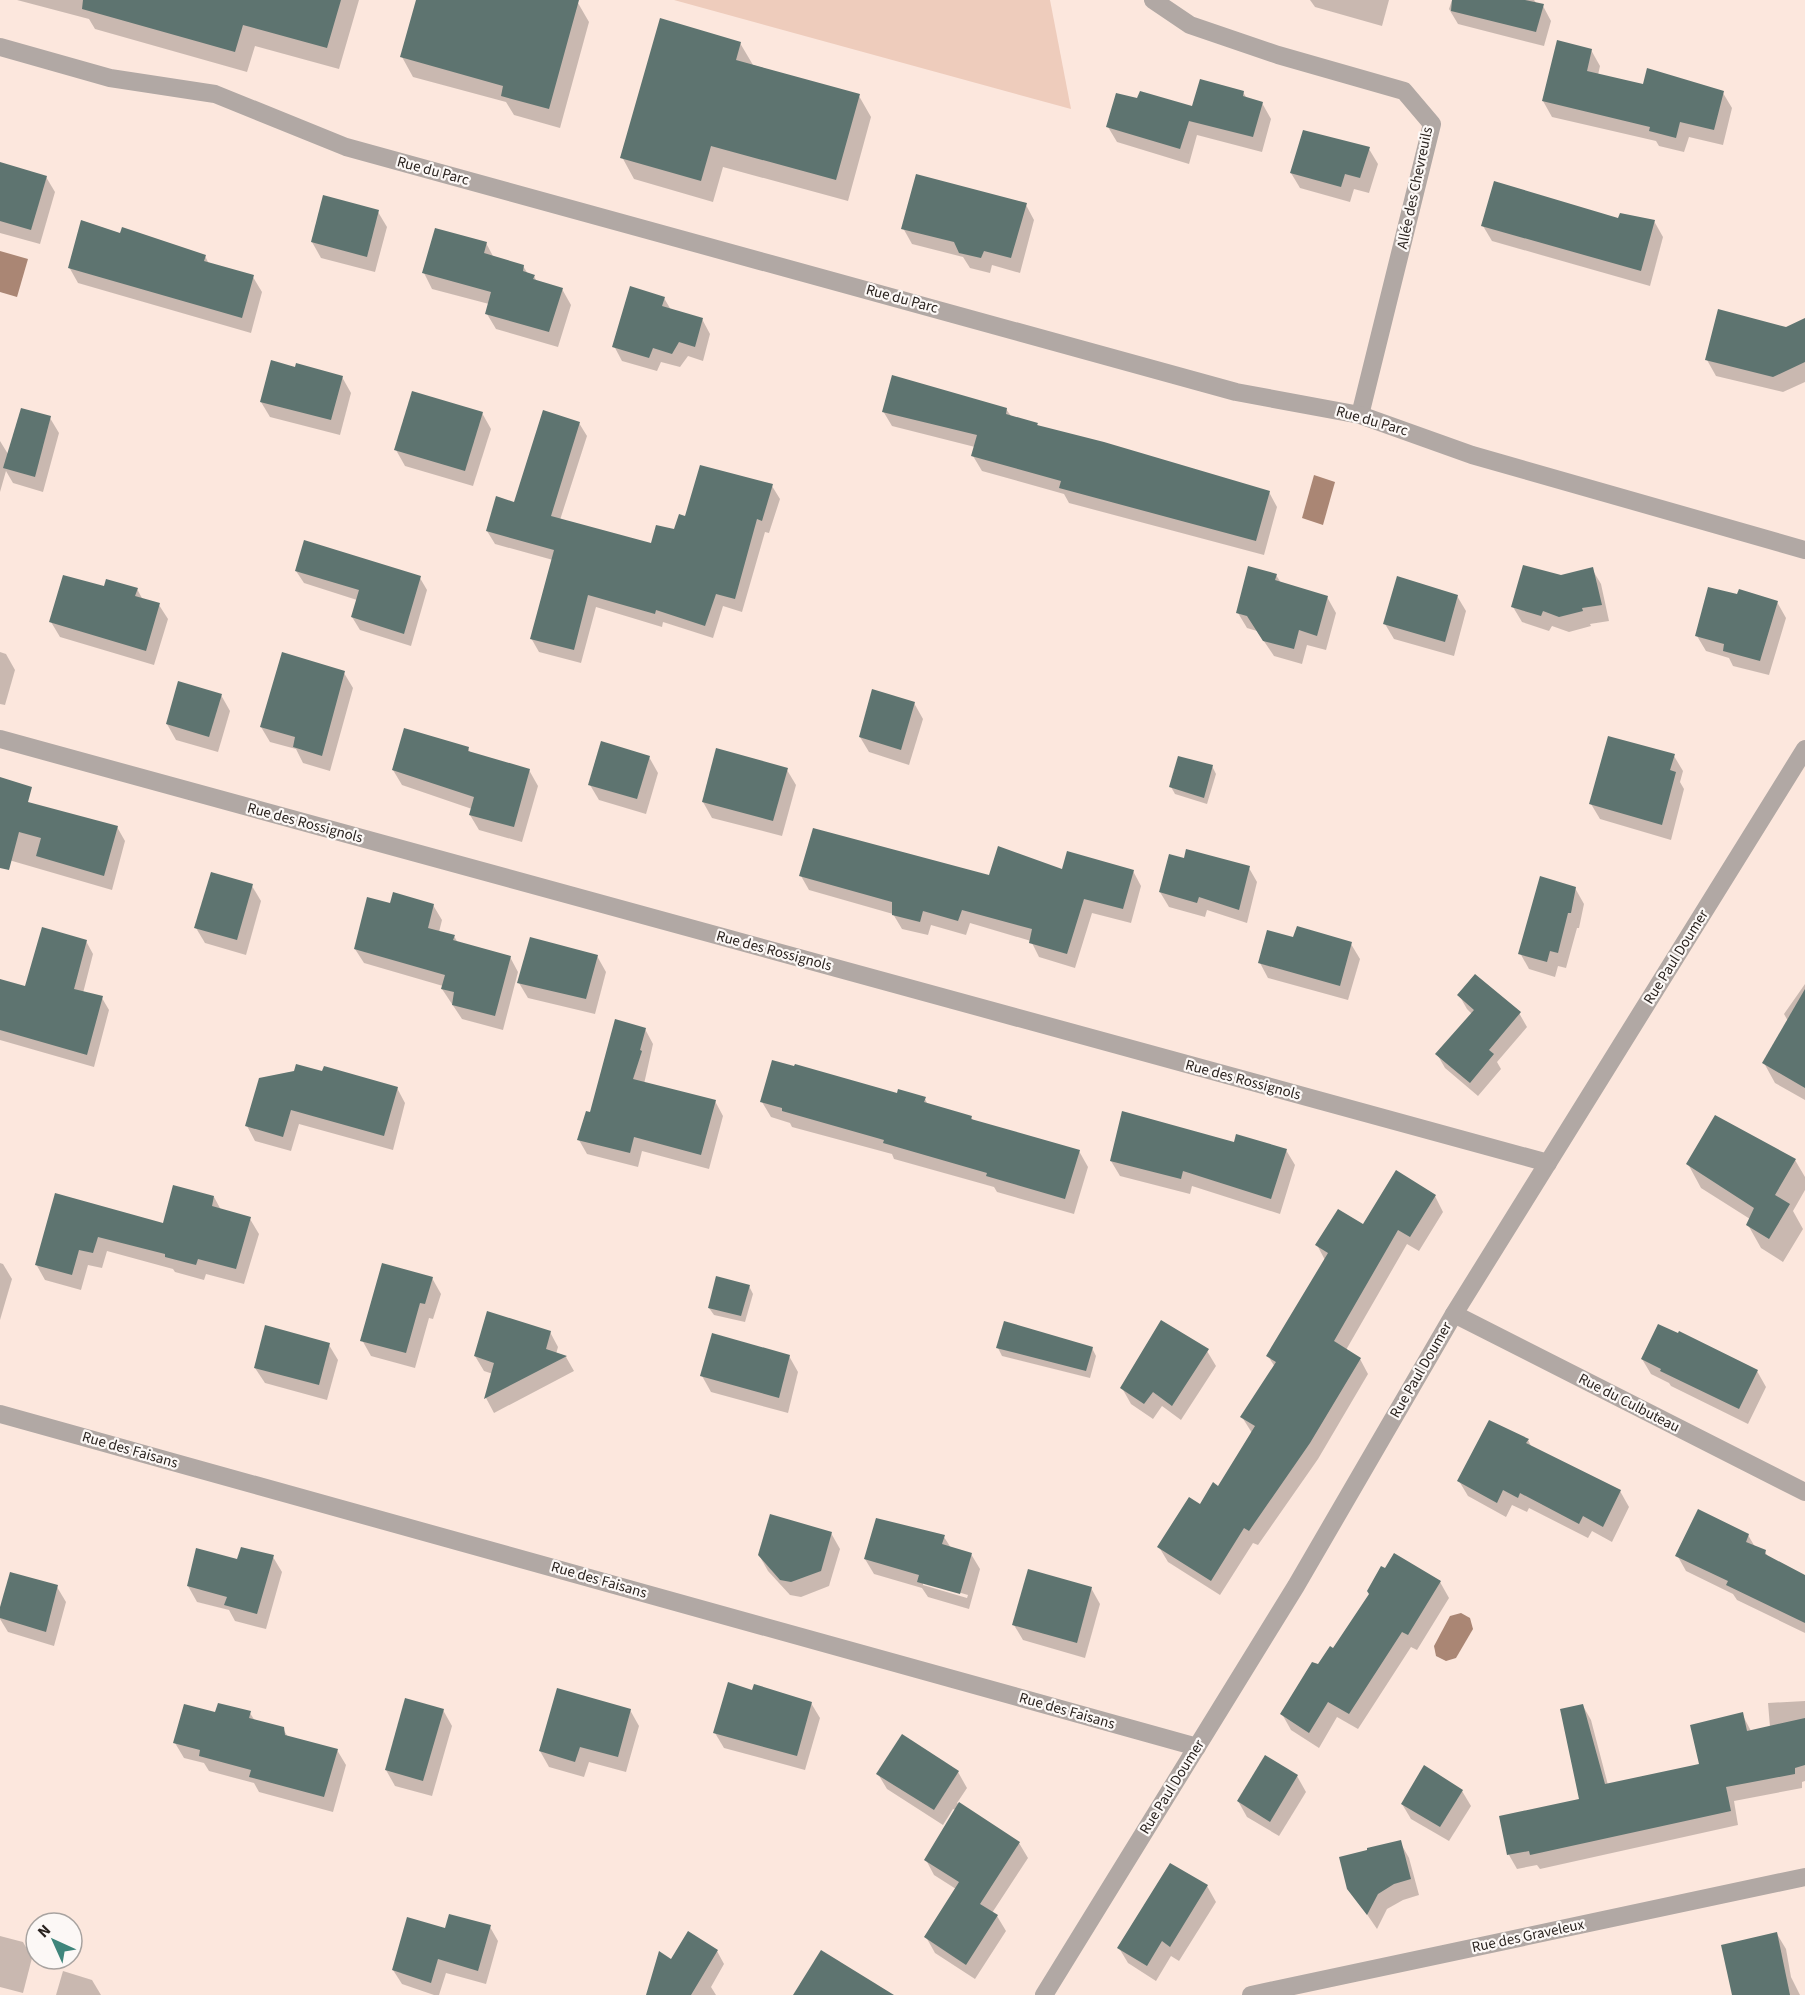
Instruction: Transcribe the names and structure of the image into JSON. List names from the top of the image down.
{
  "streets": {
    "street": [
      "Rue du Parc",
      "Allée des Chevreuils",
      "Rue des Rossignols",
      "Rue Paul Doumer",
      "Rue du Culbuteau",
      "Rue des Faisans",
      "Rue des Graveleux"
    ]
  },
  "crossings": [
    ["Rue du Parc", "Allée des Chevreuils"],
    ["Rue des Rossignols", "Rue Paul Doumer"],
    ["Rue Paul Doumer", "Rue du Culbuteau"],
    ["Rue Paul Doumer", "Rue des Faisans"]
  ],
  "north": "top left"
}
